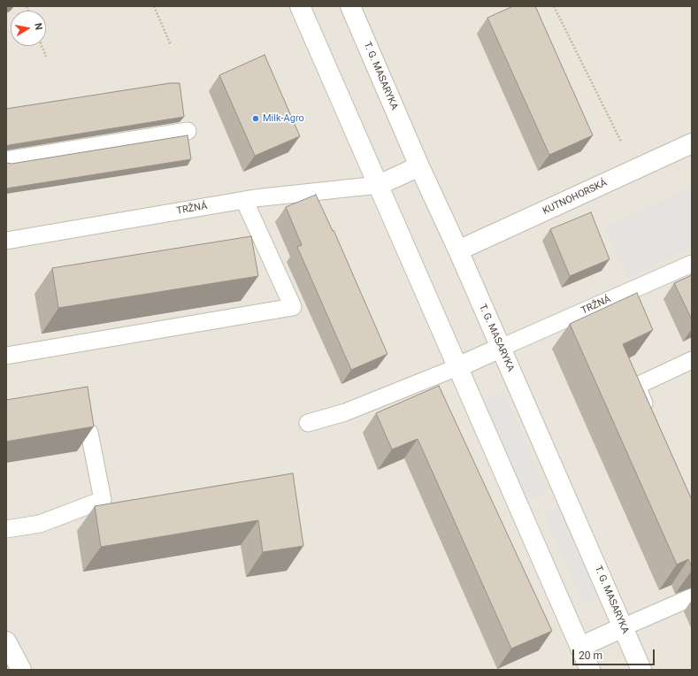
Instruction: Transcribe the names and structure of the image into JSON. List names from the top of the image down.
{
  "streets": {
    "street": ["T. G. MASARYKA", "KUTNOHORSKÁ"],
    "lane": ["TRŽNÁ"]
  },
  "crossings": [
    ["T. G. MASARYKA", "KUTNOHORSKÁ"],
    ["T. G. MASARYKA", "TRŽNÁ"]
  ],
  "places": ["Milk-Agro"],
  "scale_bar": "20 m",
  "north": "right"
}
